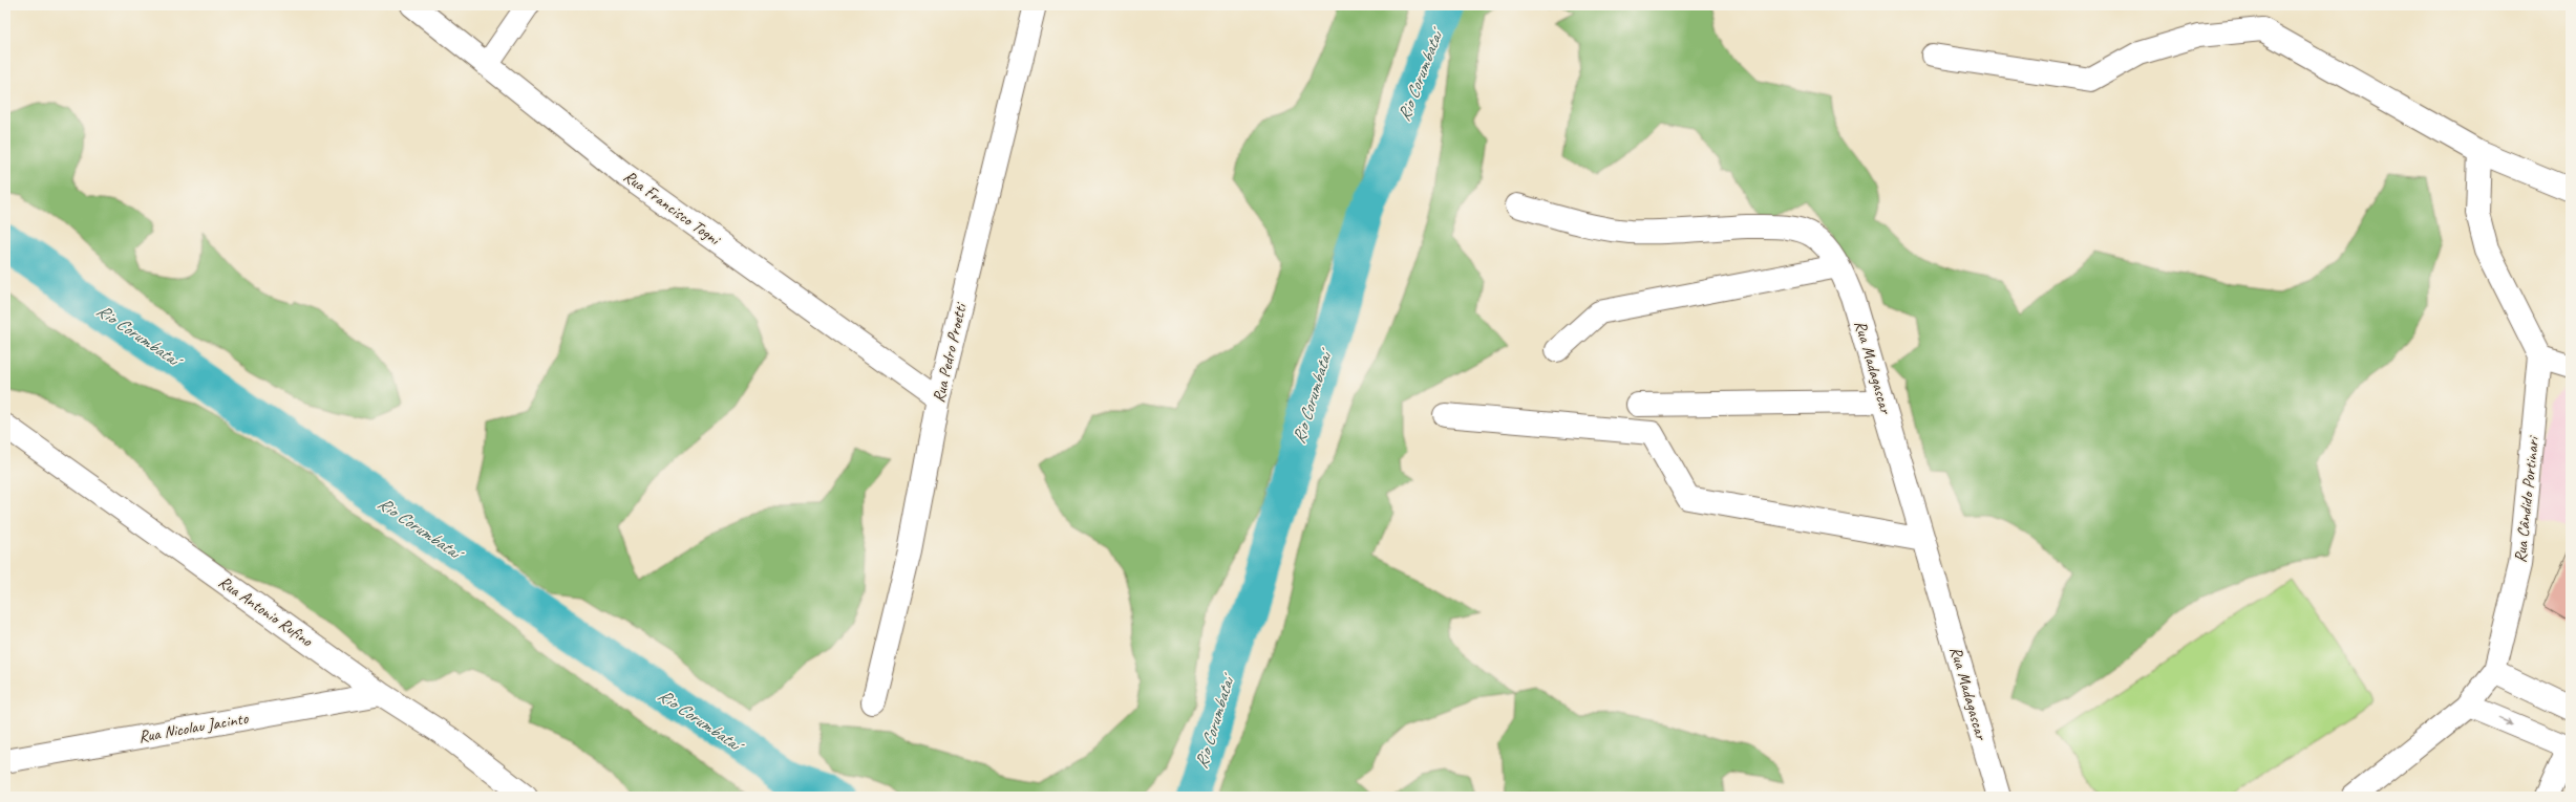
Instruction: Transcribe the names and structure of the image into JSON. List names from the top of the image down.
{
  "streets": {
    "street": [
      "Rua Francisco Togni",
      "Rua Pedro Proetti",
      "Rua Madagascar",
      "Rua Cândido Portinari",
      "Rua Antonio Rufino",
      "Rua Nicolau Jacinto"
    ]
  },
  "crossings": [
    ["Rua Francisco Togni", "Rua Pedro Proetti"],
    ["Rua Antonio Rufino", "Rua Nicolau Jacinto"]
  ],
  "water": ["Rio Corumbataí"]
}
